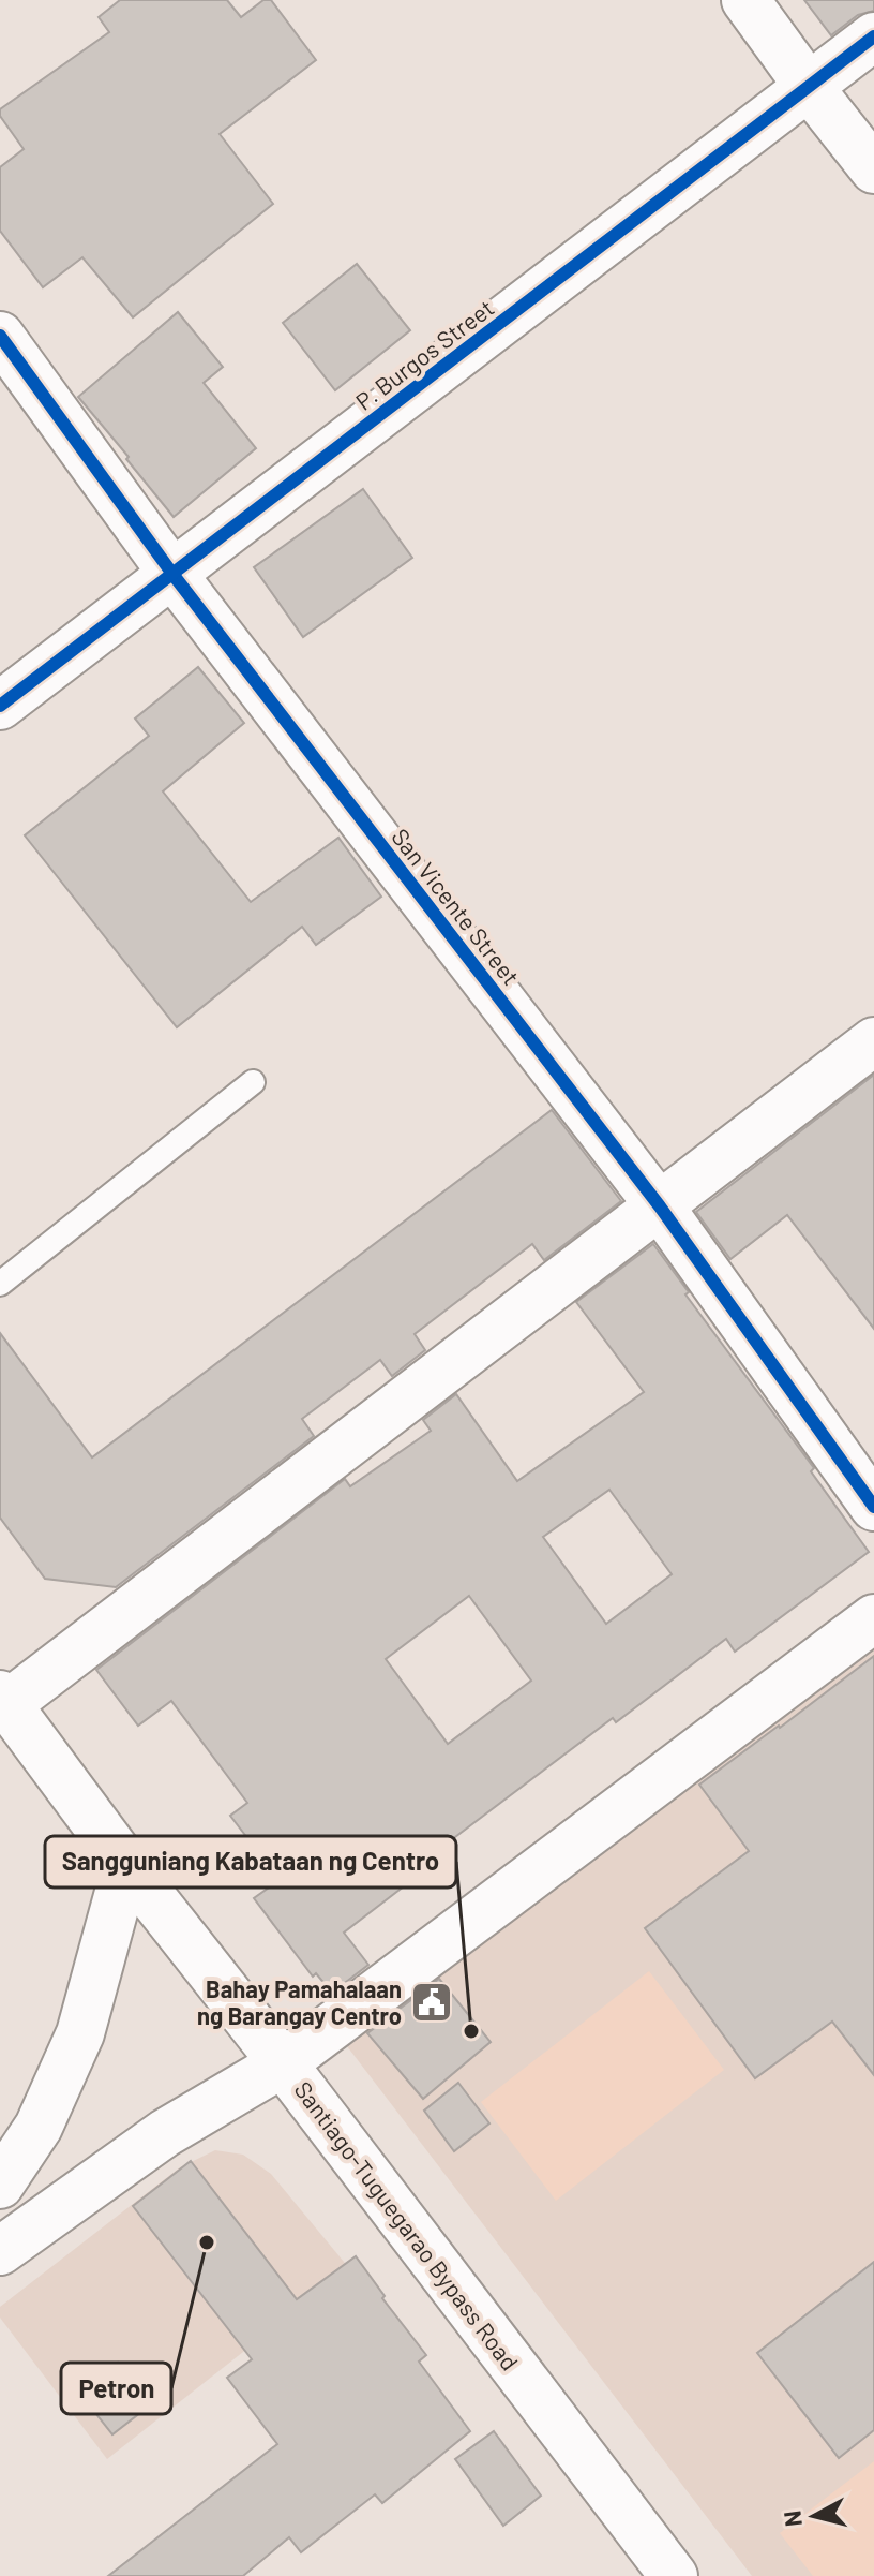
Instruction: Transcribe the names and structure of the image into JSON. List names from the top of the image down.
{
  "streets": {
    "main road": ["P. Burgos Street", "San Vicente Street", "Santiago-Tuguegarao Bypass Road"]
  },
  "crossings": [
    ["P. Burgos Street", "San Vicente Street"]
  ],
  "places": {
    "public building": ["Bahay Pamahalaan ng Barangay Centro"],
    "other": ["Sangguniang Kabataan ng Centro", "Petron"]
  },
  "north": "left"
}
